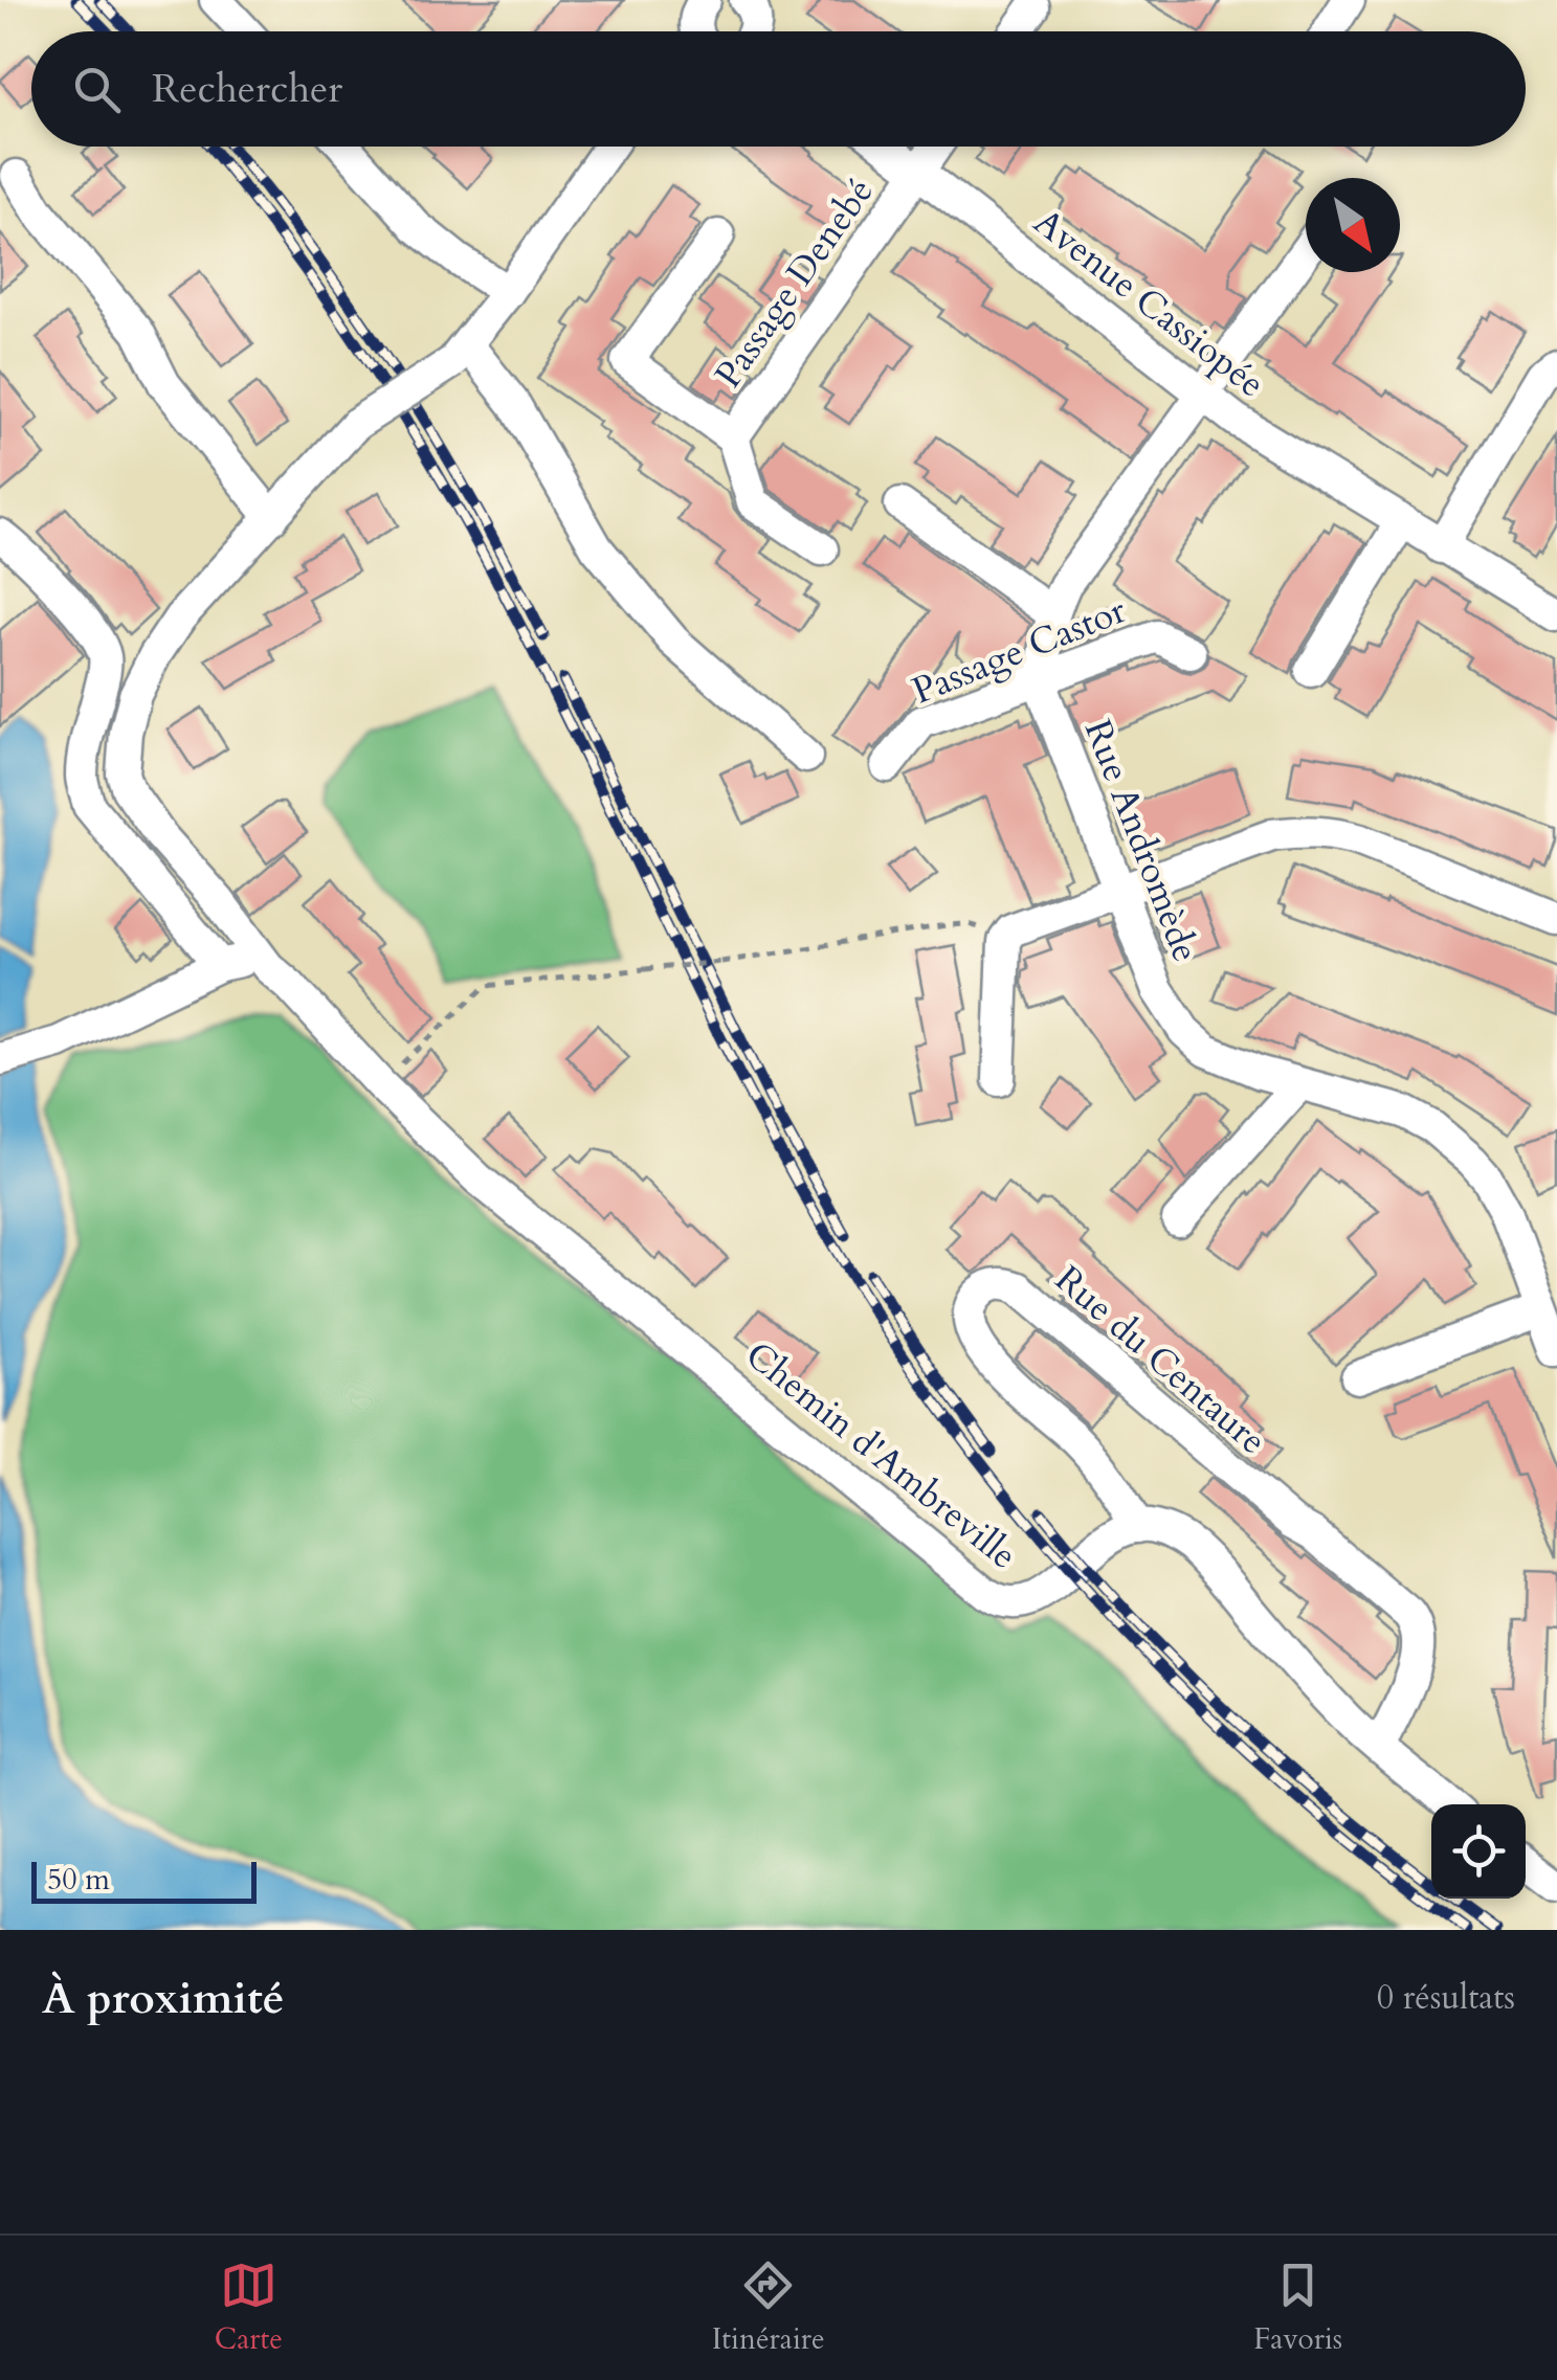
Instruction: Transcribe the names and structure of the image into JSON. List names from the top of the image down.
{
  "streets": {
    "street": [
      "Passage Denebé",
      "Avenue Cassiopée",
      "Passage Castor",
      "Rue Andromède",
      "Rue du Centaure",
      "Chemin d'Ambreville"
    ]
  },
  "crossings": [
    ["Passage Denebé", "Avenue Cassiopée"],
    ["Avenue Cassiopée", "Rue Andromède"],
    ["Passage Castor", "Rue Andromède"],
    ["Rue du Centaure", "Chemin d'Ambreville"]
  ],
  "scale_bar": "50 m",
  "north": "bottom right",
  "page": {
    "search": "Rechercher",
    "scale": "50 m",
    "heading": ["À proximité", "0 résultats"],
    "nav": ["Carte", "Itinéraire", "Favoris"]
  }
}
